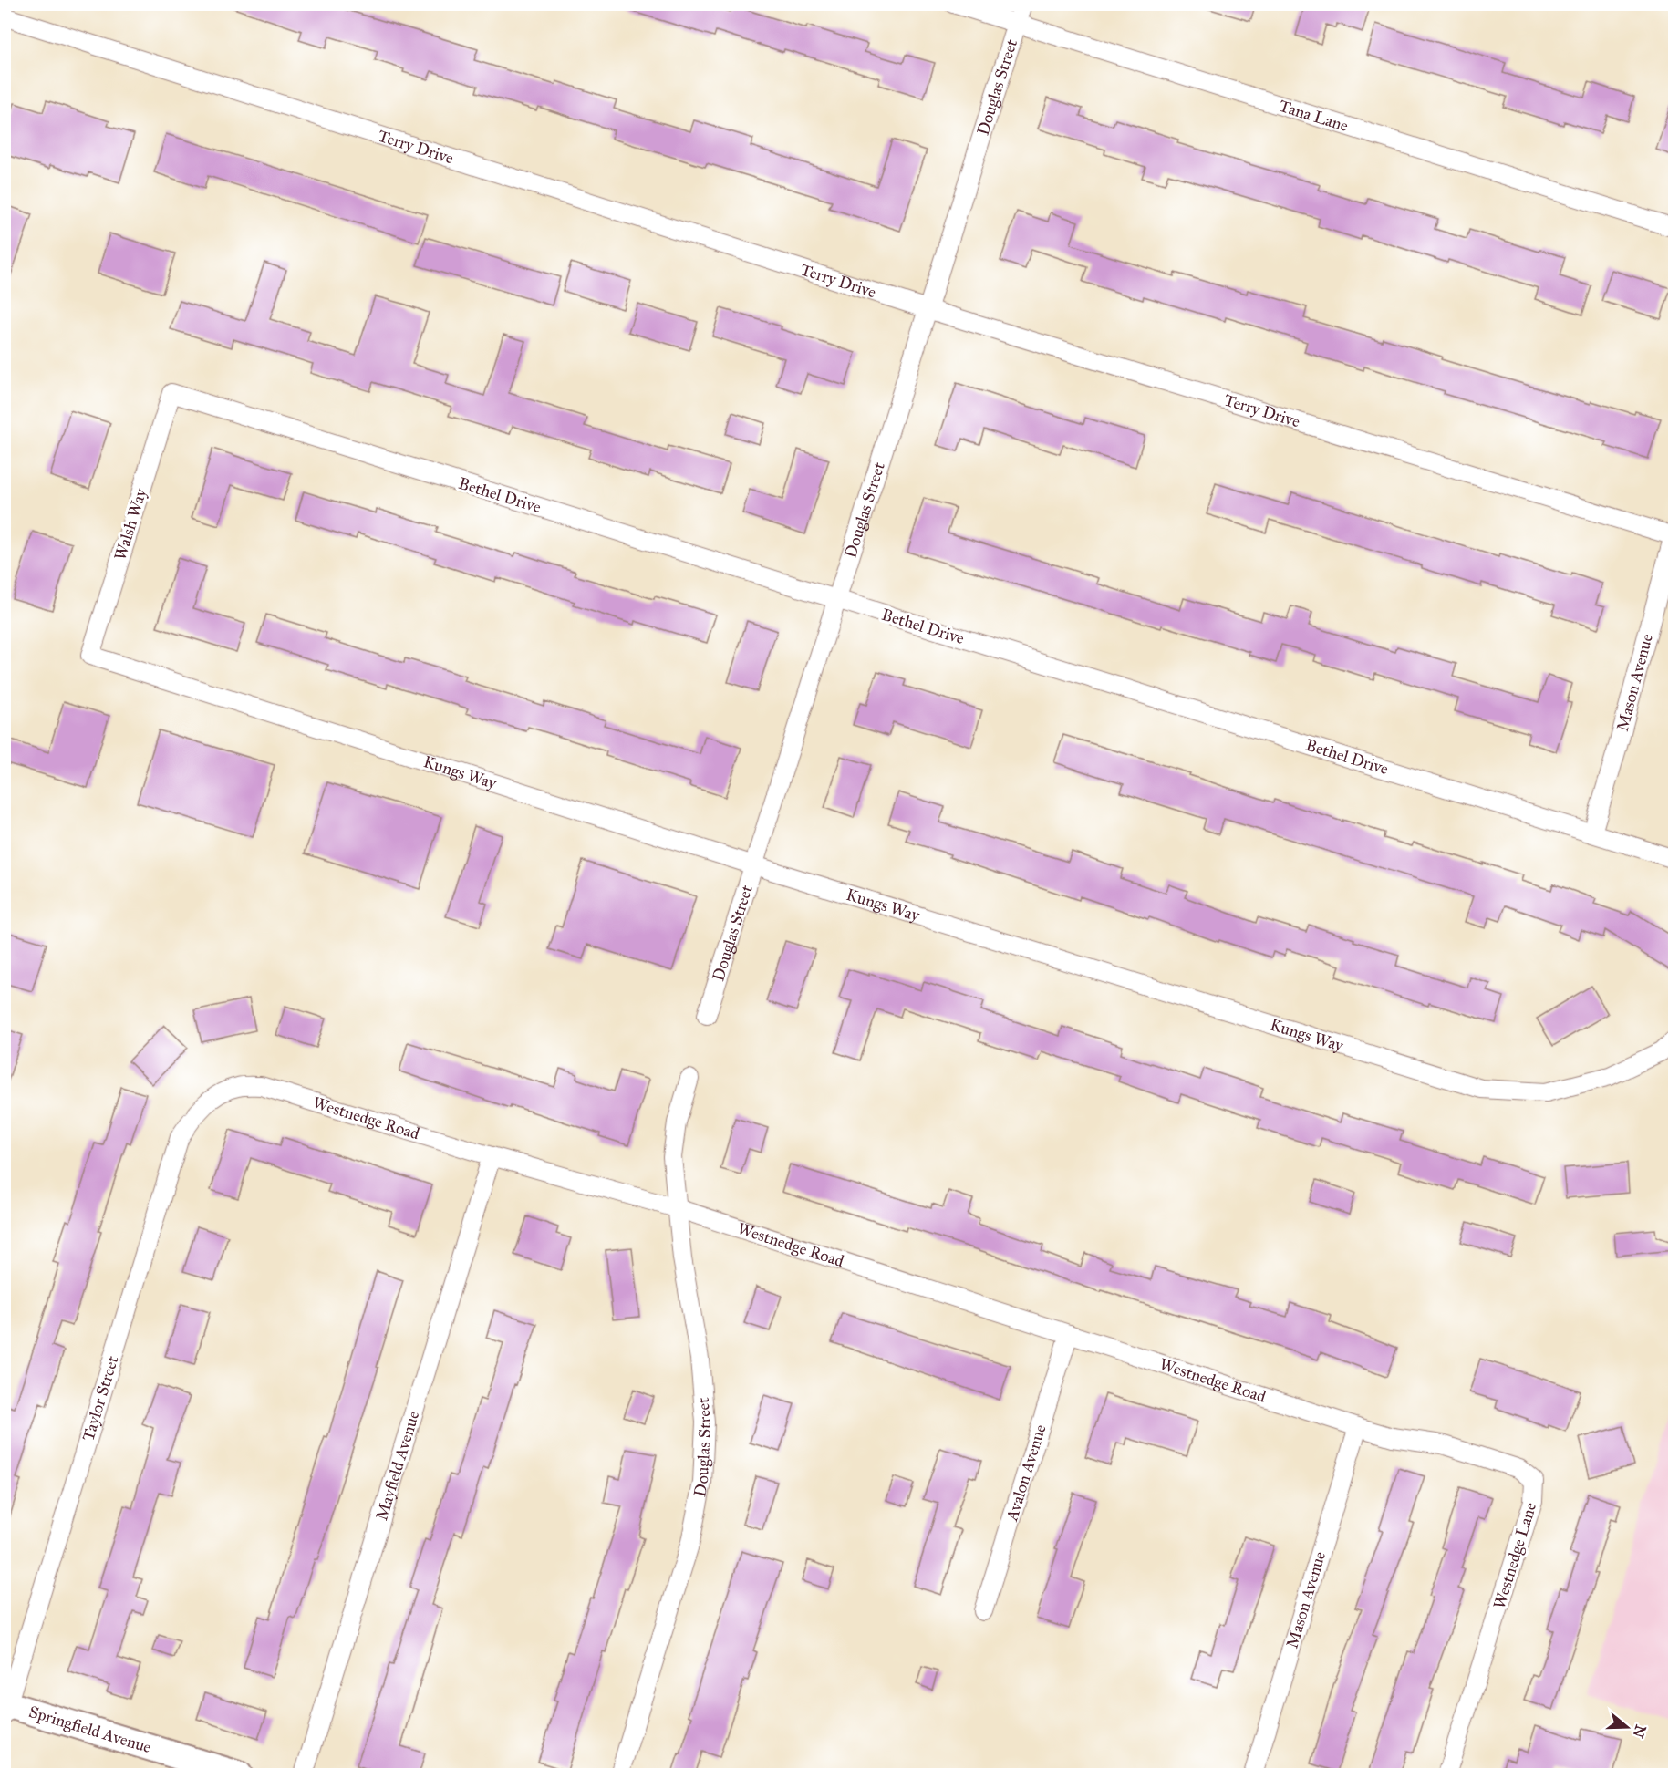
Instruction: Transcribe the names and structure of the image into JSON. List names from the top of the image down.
{
  "streets": {
    "street": [
      "Douglas Street",
      "Tana Lane",
      "Terry Drive",
      "Bethel Drive",
      "Walsh Way",
      "Mason Avenue",
      "Kungs Way",
      "Westnedge Road",
      "Taylor Street",
      "Mayfield Avenue",
      "Avalon Avenue",
      "Westnedge Lane",
      "Springfield Avenue"
    ]
  },
  "crossings": [
    ["Douglas Street", "Tana Lane"],
    ["Douglas Street", "Terry Drive"],
    ["Douglas Street", "Bethel Drive"],
    ["Douglas Street", "Kungs Way"],
    ["Douglas Street", "Westnedge Road"],
    ["Terry Drive", "Mason Avenue"],
    ["Bethel Drive", "Walsh Way"],
    ["Bethel Drive", "Mason Avenue"],
    ["Walsh Way", "Kungs Way"],
    ["Mason Avenue", "Westnedge Road"],
    ["Mason Avenue", "Westnedge Lane"],
    ["Westnedge Road", "Taylor Street"],
    ["Westnedge Road", "Mayfield Avenue"],
    ["Westnedge Road", "Avalon Avenue"],
    ["Westnedge Road", "Westnedge Lane"],
    ["Taylor Street", "Springfield Avenue"]
  ],
  "north": "right"
}
